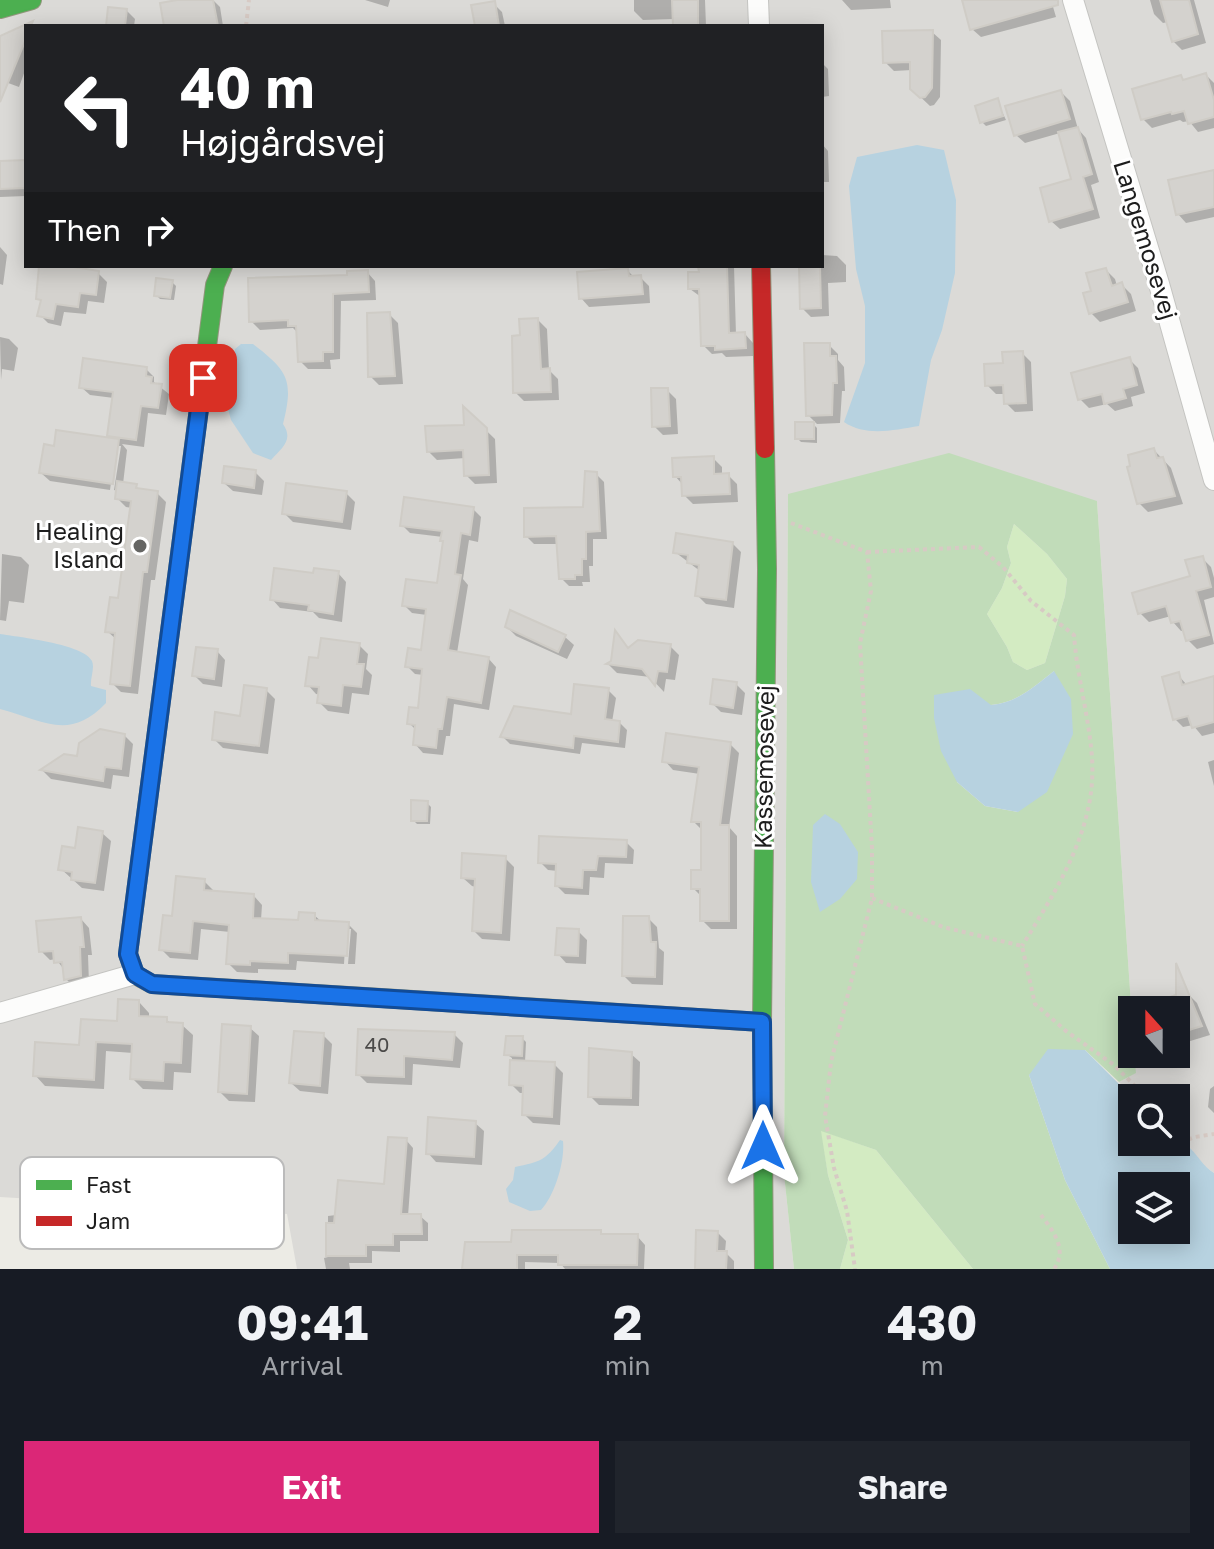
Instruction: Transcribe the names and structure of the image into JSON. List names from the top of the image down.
{
  "streets": {
    "street": ["Langemosevej", "Kassemosevej"]
  },
  "places": ["Healing Island"],
  "house_numbers": ["40"],
  "legend": ["Fast", "Jam"],
  "north": "top",
  "page": {
    "turn": ["40 m", "Højgårdsvej"],
    "then": "Then",
    "eta": [
      "09:41",
      "Arrival",
      "2",
      "min",
      "430",
      "m"
    ],
    "buttons": ["Exit", "Share"]
  }
}
